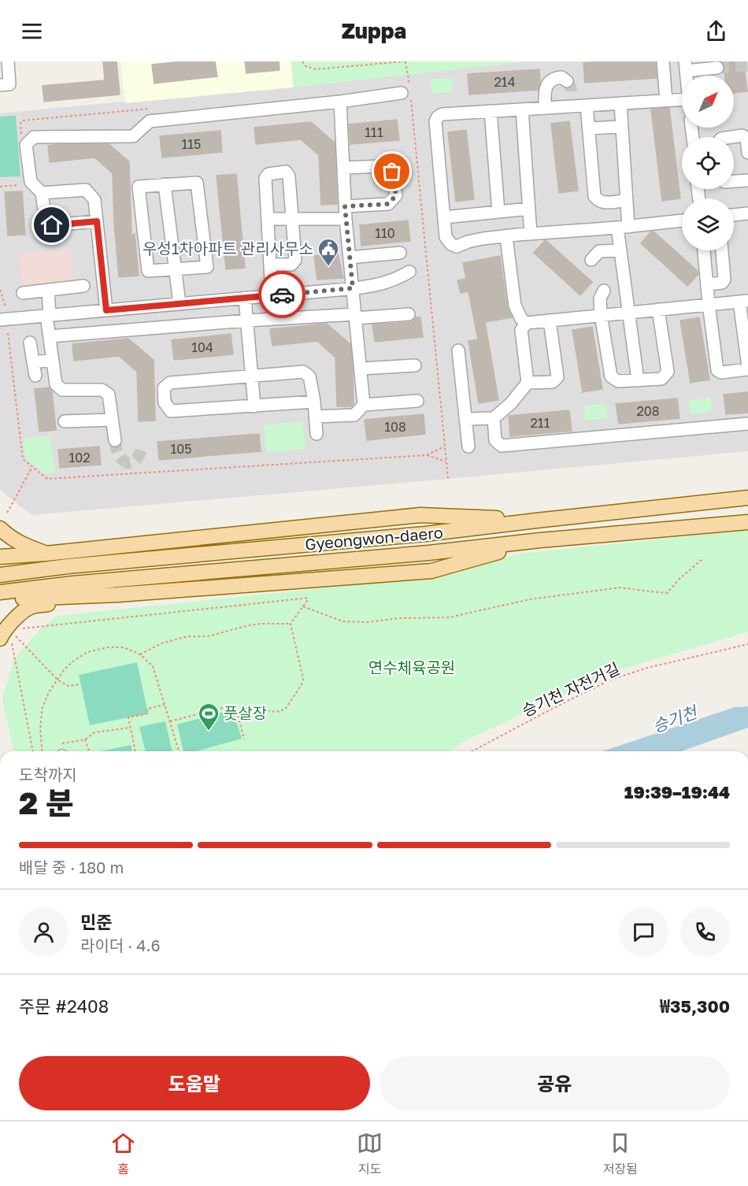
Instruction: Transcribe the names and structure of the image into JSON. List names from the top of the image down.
{
  "streets": {
    "main road": ["Gyeongwon-daero"],
    "path": ["승기천 자전거길"]
  },
  "water": ["승기천"],
  "parks": ["연수체육공원"],
  "places": {
    "public building": ["우성1차아파트 관리사무소"],
    "sports": ["풋살장"]
  },
  "house_numbers": [
    "214",
    "111",
    "115",
    "110",
    "104",
    "208",
    "211",
    "108",
    "105",
    "102"
  ],
  "north": "top right",
  "page": {
    "header": "Zuppa",
    "heading": ["2 분", "도착까지", "19:39–19:44"],
    "panel": [
      "민준",
      "라이더 · 4.6",
      "주문 #2408",
      "₩35,300"
    ],
    "bar": "배달 중 · 180 m",
    "buttons": ["도움말", "공유"],
    "tabs": ["홈", "지도", "저장됨"]
  }
}
